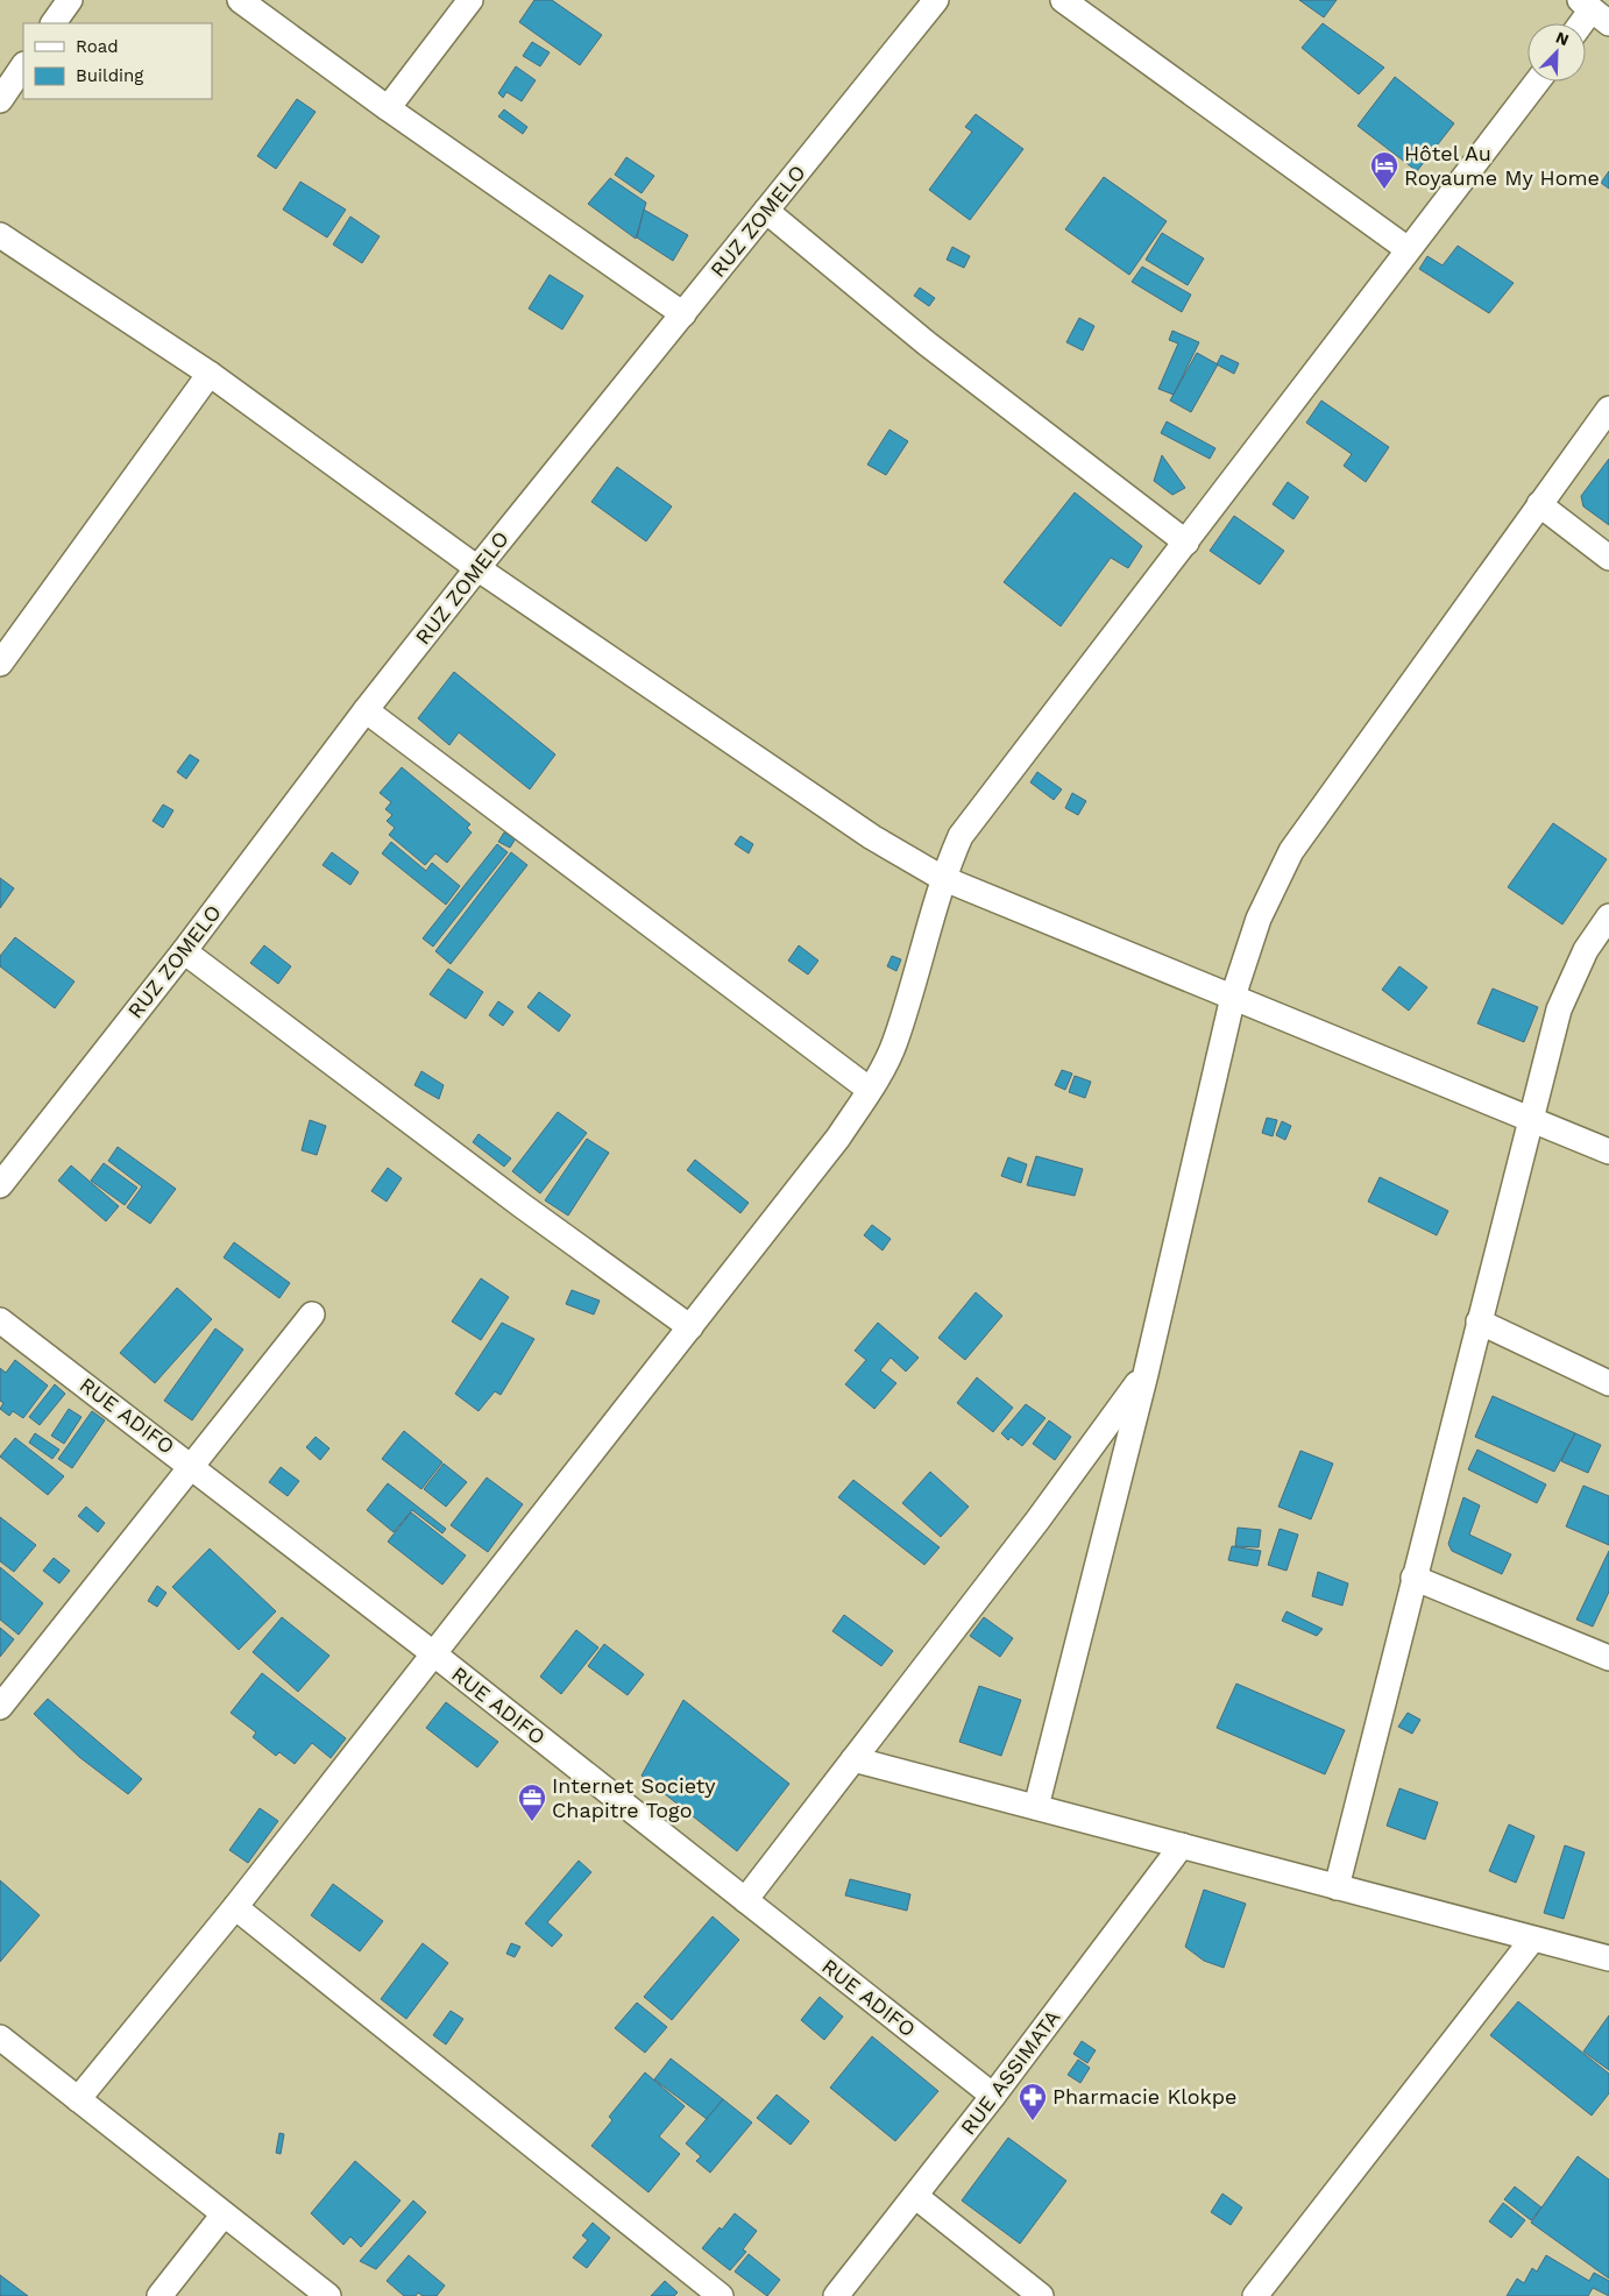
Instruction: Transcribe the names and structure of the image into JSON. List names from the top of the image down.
{
  "streets": {
    "street": ["RUZ ZOMELO", "RUE ADIFO", "RUE ASSIMATA"]
  },
  "crossings": [
    ["RUE ADIFO", "RUE ASSIMATA"]
  ],
  "places": {
    "hotel": ["Hôtel Au Royaume My Home"],
    "office": ["Internet Society Chapitre Togo"],
    "pharmacy": ["Pharmacie Klokpe"]
  },
  "legend": ["Road", "Building"],
  "north": "top right"
}
